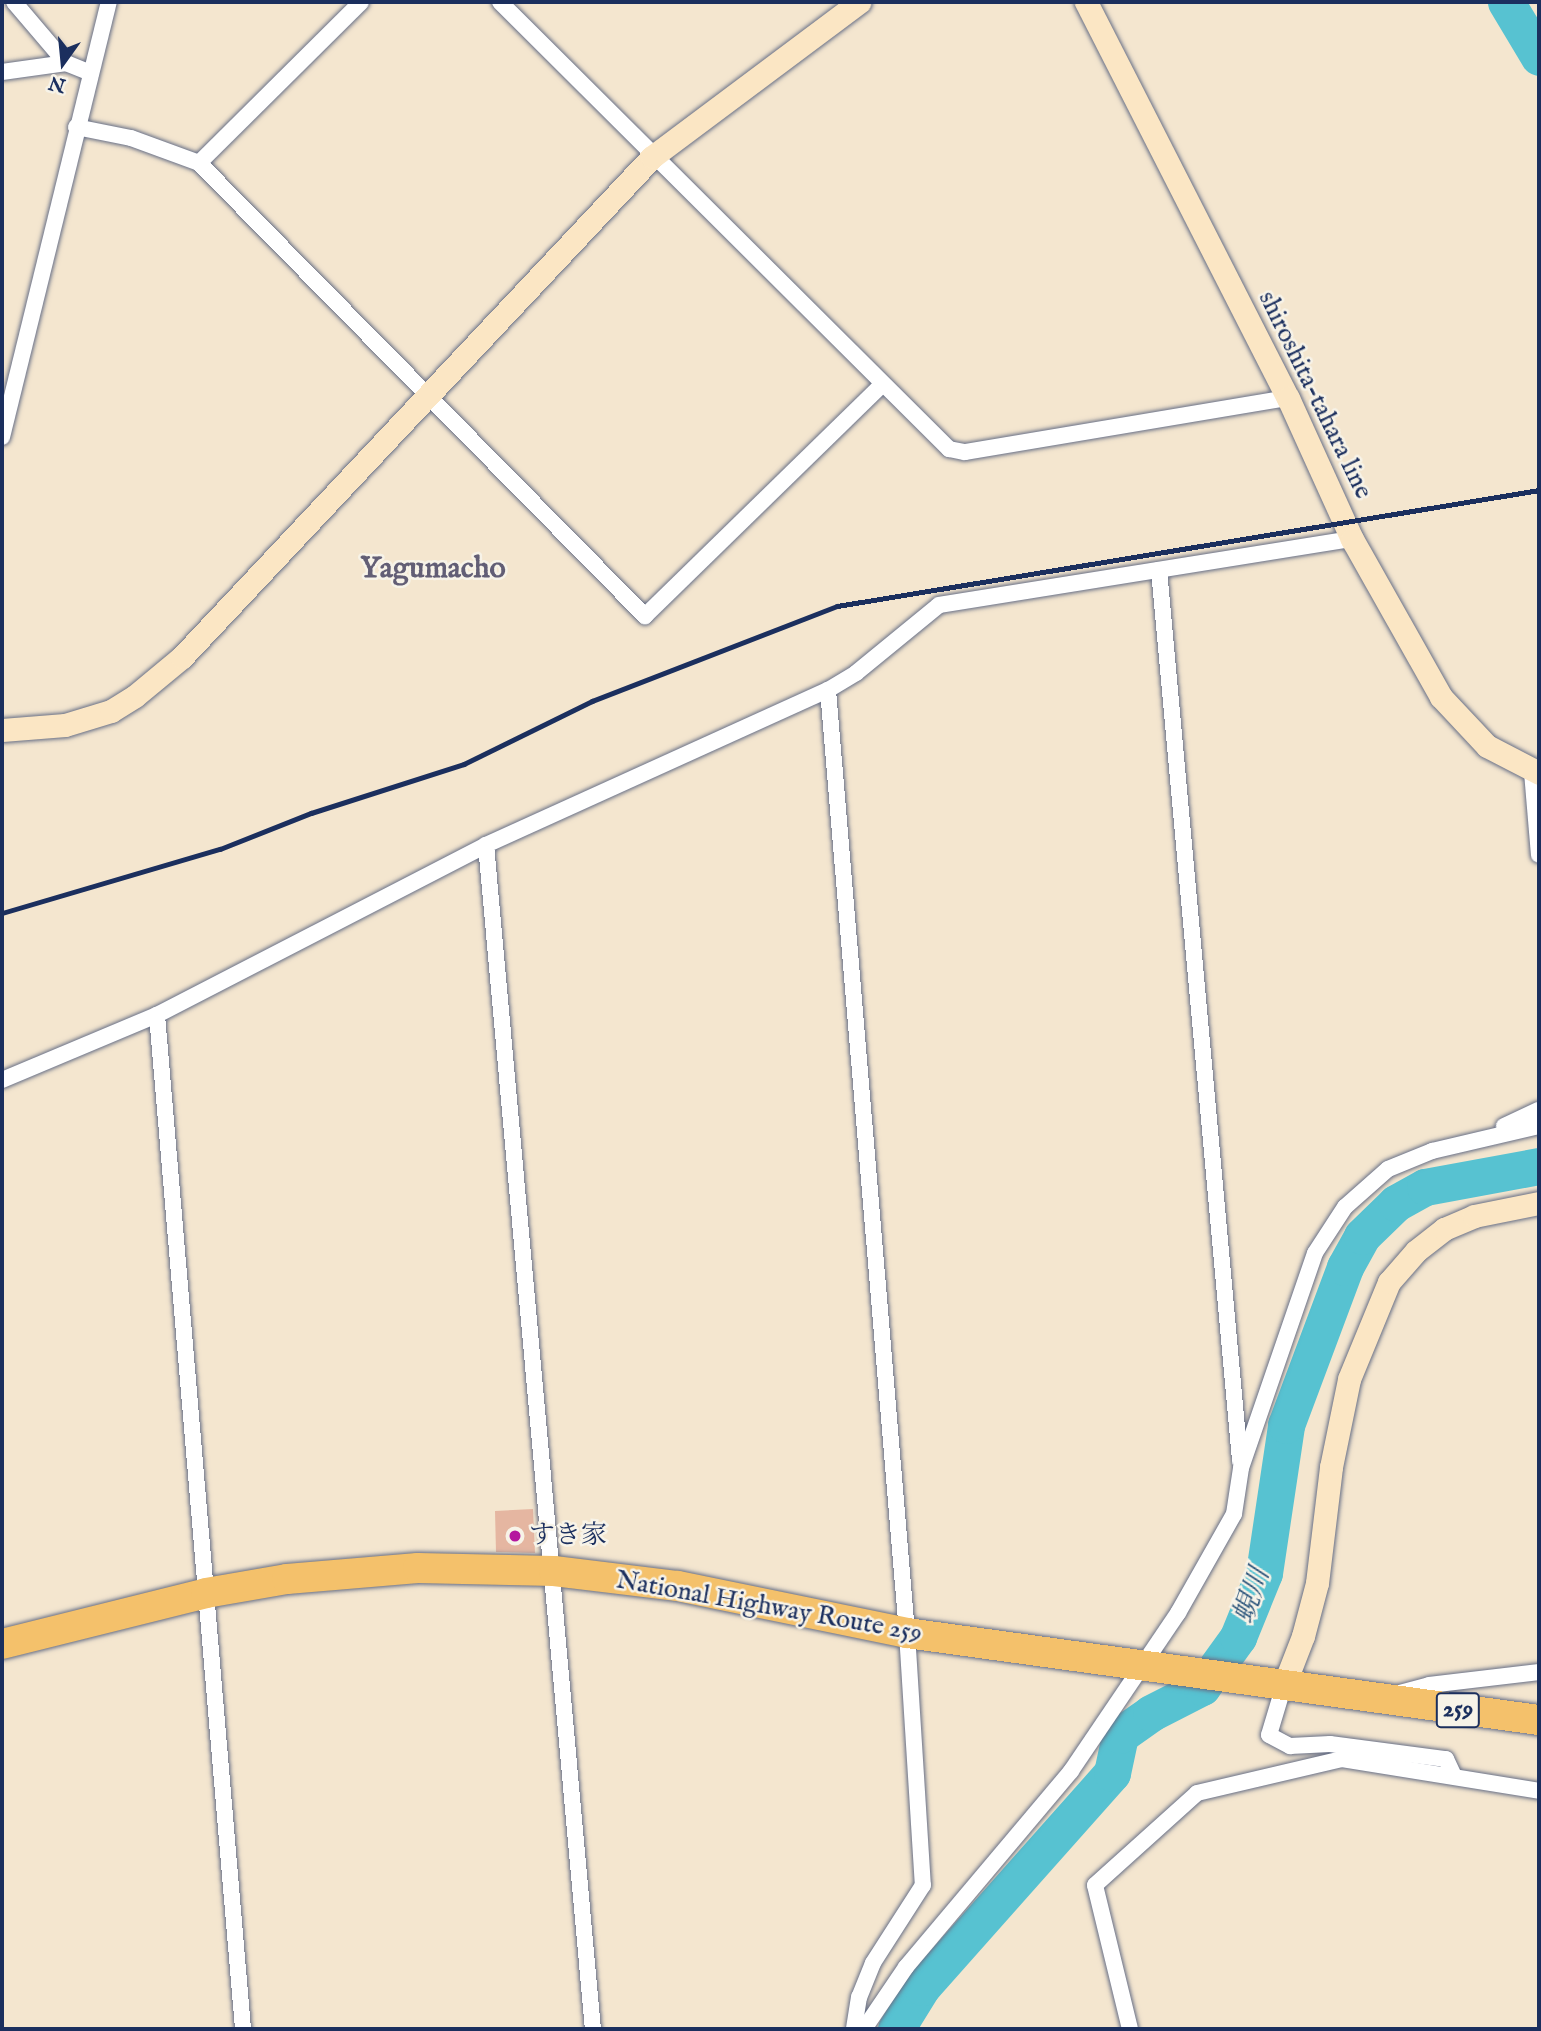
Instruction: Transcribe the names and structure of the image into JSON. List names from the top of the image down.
{
  "streets": {
    "highway": ["National Highway Route 259", "259"],
    "street": ["shiroshita-tahara line"]
  },
  "districts": ["Yagumacho"],
  "water": ["蜆川"],
  "places": ["すき家"],
  "north": "bottom"
}
